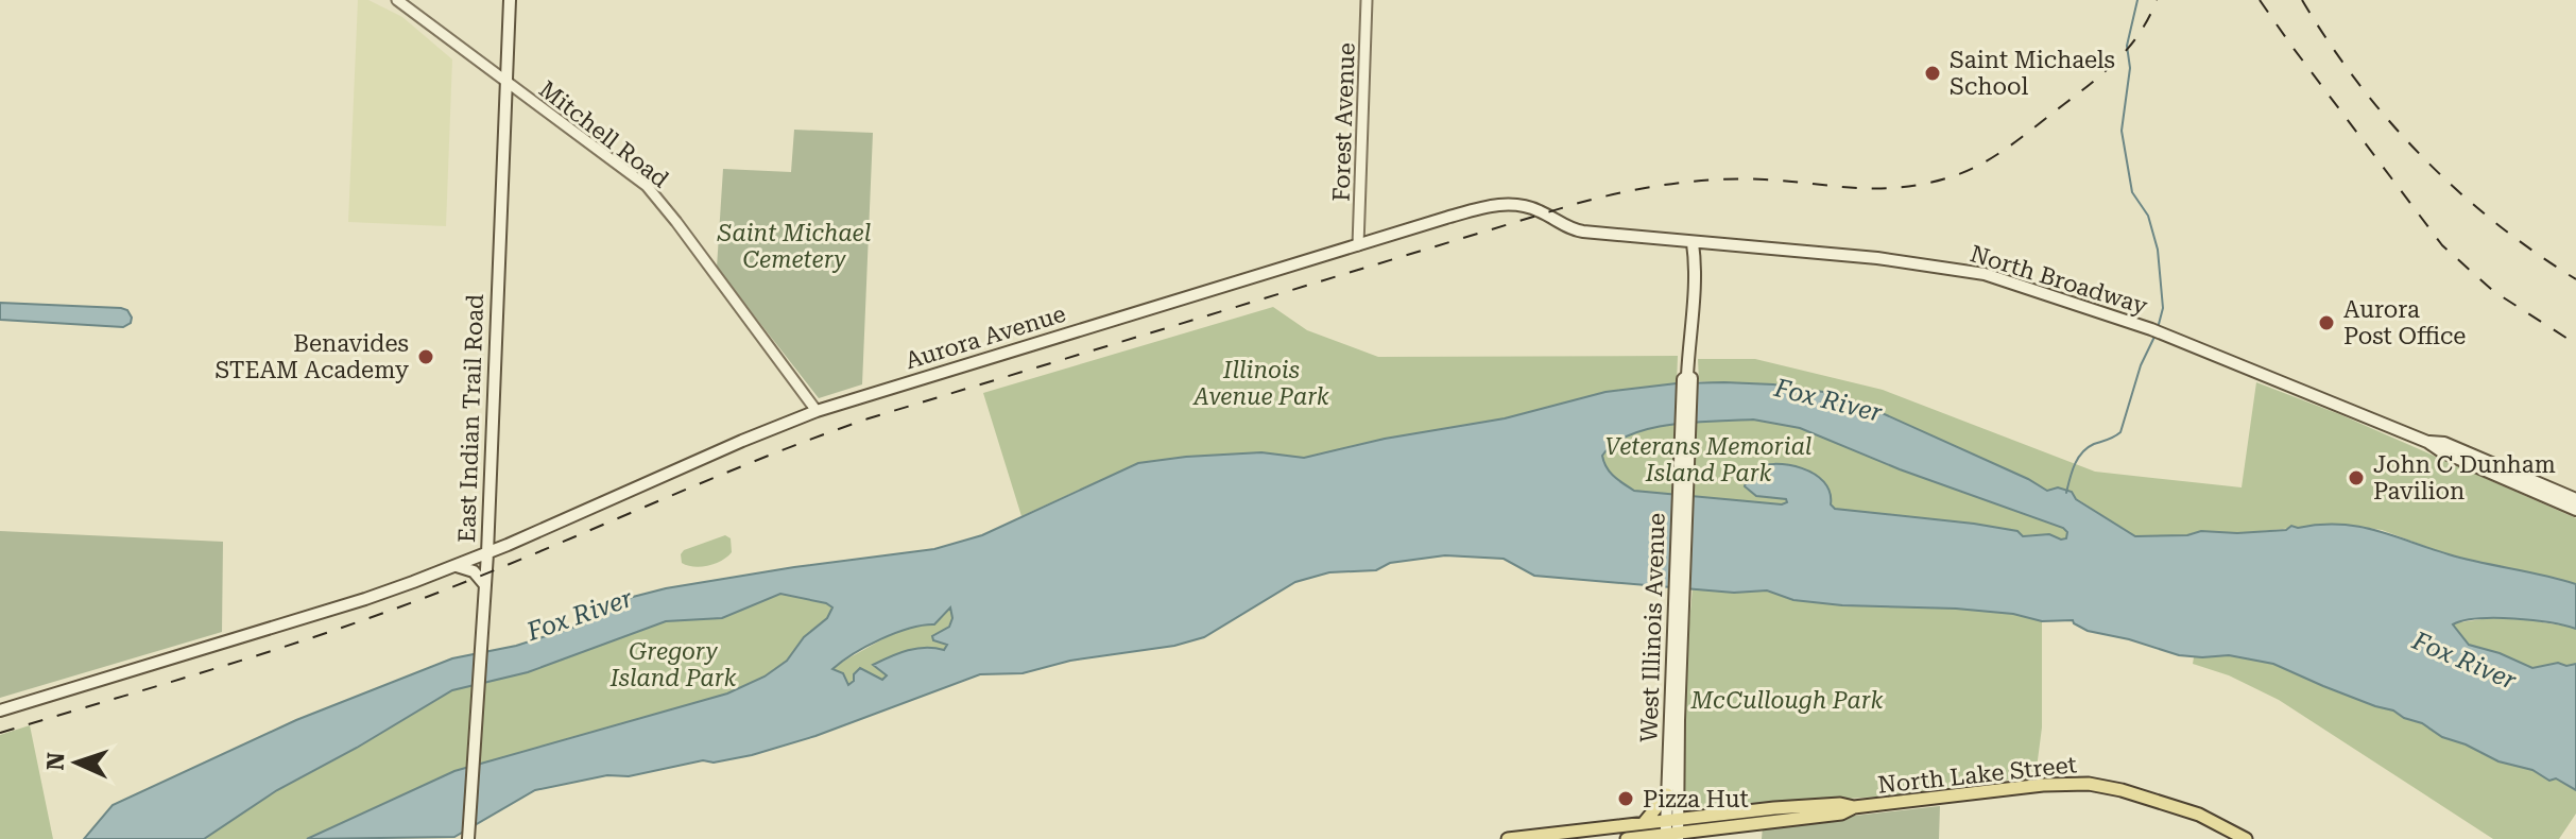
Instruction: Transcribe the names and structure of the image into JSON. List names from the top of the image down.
{
  "streets": {
    "main road": [
      "North Broadway",
      "Aurora Avenue",
      "East Indian Trail Road",
      "West Illinois Avenue",
      "North Lake Street"
    ],
    "street": ["Forest Avenue", "Mitchell Road"]
  },
  "crossings": [
    ["Forest Avenue", "Aurora Avenue"],
    ["Mitchell Road", "Aurora Avenue"],
    ["Mitchell Road", "East Indian Trail Road"],
    ["North Broadway", "Aurora Avenue"],
    ["North Broadway", "West Illinois Avenue"],
    ["Aurora Avenue", "East Indian Trail Road"],
    ["West Illinois Avenue", "North Lake Street"]
  ],
  "water": ["Fox River"],
  "parks": [
    "Saint Michael Cemetery",
    "Illinois Avenue Park",
    "Veterans Memorial Island Park",
    "Gregory Island Park",
    "McCullough Park"
  ],
  "places": [
    "Saint Michaels School",
    "Aurora Post Office",
    "Benavides STEAM Academy",
    "John C Dunham Pavilion",
    "Pizza Hut"
  ],
  "north": "left"
}
